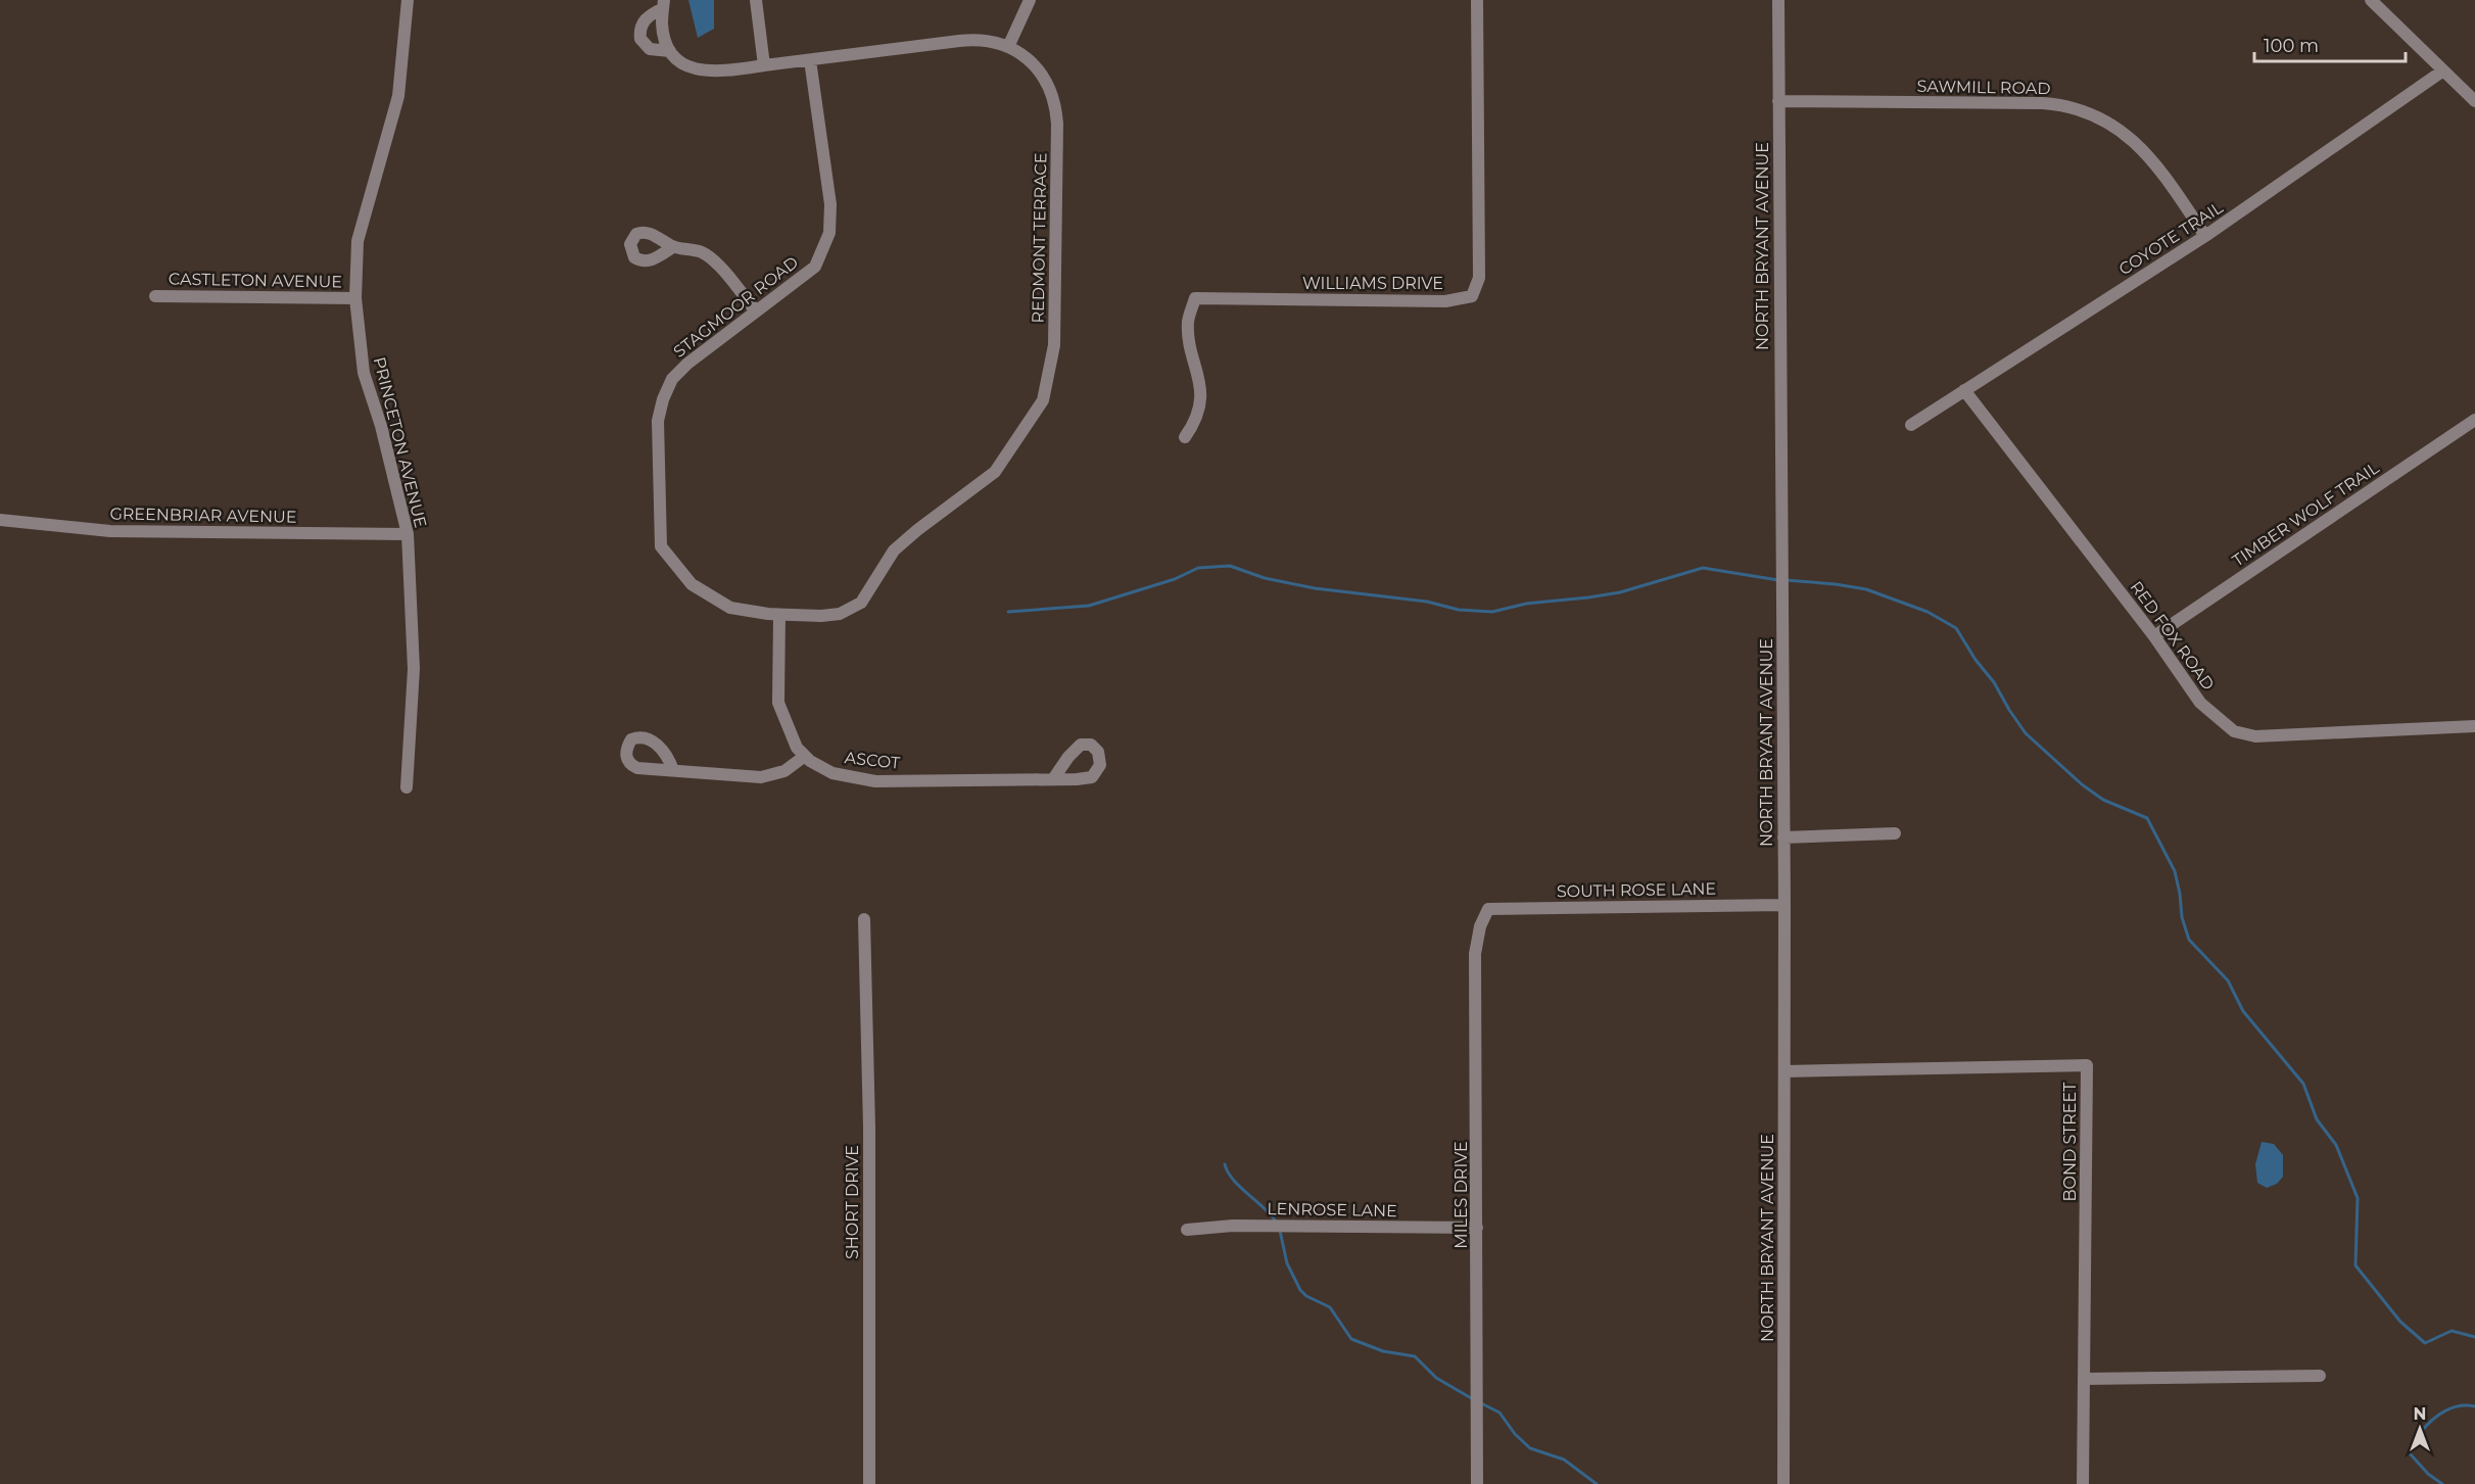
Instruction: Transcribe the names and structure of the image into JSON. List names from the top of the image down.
{
  "streets": {
    "street": [
      "SAWMILL ROAD",
      "REDMONT TERRACE",
      "COYOTE TRAIL",
      "NORTH BRYANT AVENUE",
      "CASTLETON AVENUE",
      "WILLIAMS DRIVE",
      "STAGMOOR ROAD",
      "PRINCETON AVENUE",
      "TIMBER WOLF TRAIL",
      "GREENBRIAR AVENUE",
      "RED FOX ROAD",
      "ASCOT",
      "SOUTH ROSE LANE",
      "BOND STREET",
      "MILES DRIVE",
      "SHORT DRIVE",
      "LENROSE LANE"
    ]
  },
  "crossings": [
    ["SAWMILL ROAD", "COYOTE TRAIL"],
    ["SAWMILL ROAD", "NORTH BRYANT AVENUE"],
    ["REDMONT TERRACE", "STAGMOOR ROAD"],
    ["REDMONT TERRACE", "ASCOT"],
    ["COYOTE TRAIL", "RED FOX ROAD"],
    ["NORTH BRYANT AVENUE", "SOUTH ROSE LANE"],
    ["NORTH BRYANT AVENUE", "BOND STREET"],
    ["CASTLETON AVENUE", "PRINCETON AVENUE"],
    ["STAGMOOR ROAD", "ASCOT"],
    ["PRINCETON AVENUE", "GREENBRIAR AVENUE"],
    ["TIMBER WOLF TRAIL", "RED FOX ROAD"],
    ["SOUTH ROSE LANE", "MILES DRIVE"],
    ["MILES DRIVE", "LENROSE LANE"]
  ],
  "scale_bar": "100 m",
  "north": "top"
}
